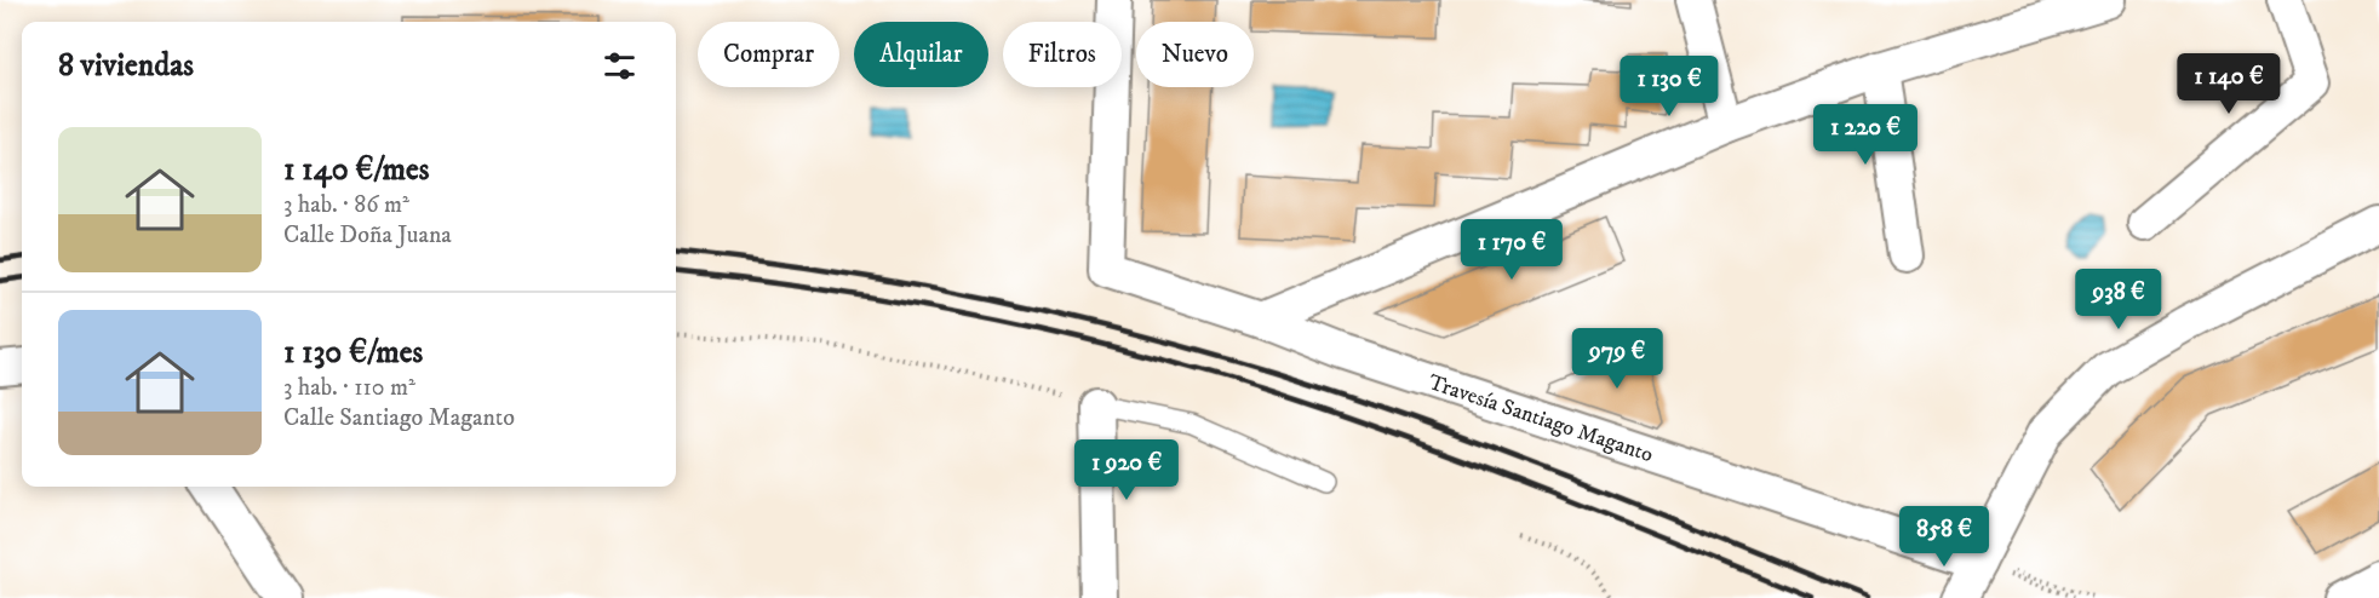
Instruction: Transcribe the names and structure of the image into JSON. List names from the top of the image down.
{
  "streets": {
    "street": ["Travesía Santiago Maganto"]
  },
  "page": {
    "chip": [
      "Comprar",
      "Alquilar",
      "Filtros",
      "Nuevo"
    ],
    "heading": "8 viviendas",
    "price": [
      "1 140 €",
      "1 130 €",
      "1 220 €",
      "1 170 €",
      "938 €",
      "979 €",
      "1 920 €",
      "858 €"
    ],
    "list": [
      {
        "name": "1 140 €/mes",
        "note": "3 hab. · 86 m² · Calle Doña Juana"
      },
      {
        "name": "1 130 €/mes",
        "note": "3 hab. · 110 m² · Calle Santiago Maganto"
      }
    ]
  }
}
